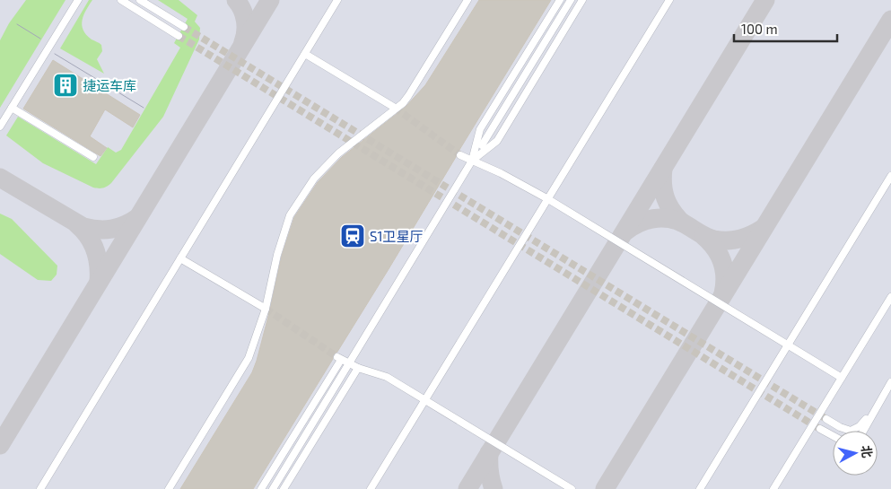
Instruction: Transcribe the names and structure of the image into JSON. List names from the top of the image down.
{
  "places": {
    "building": ["捷运车库"],
    "station": ["S1卫星厅"]
  },
  "scale_bar": "100 m",
  "north": "right"
}
